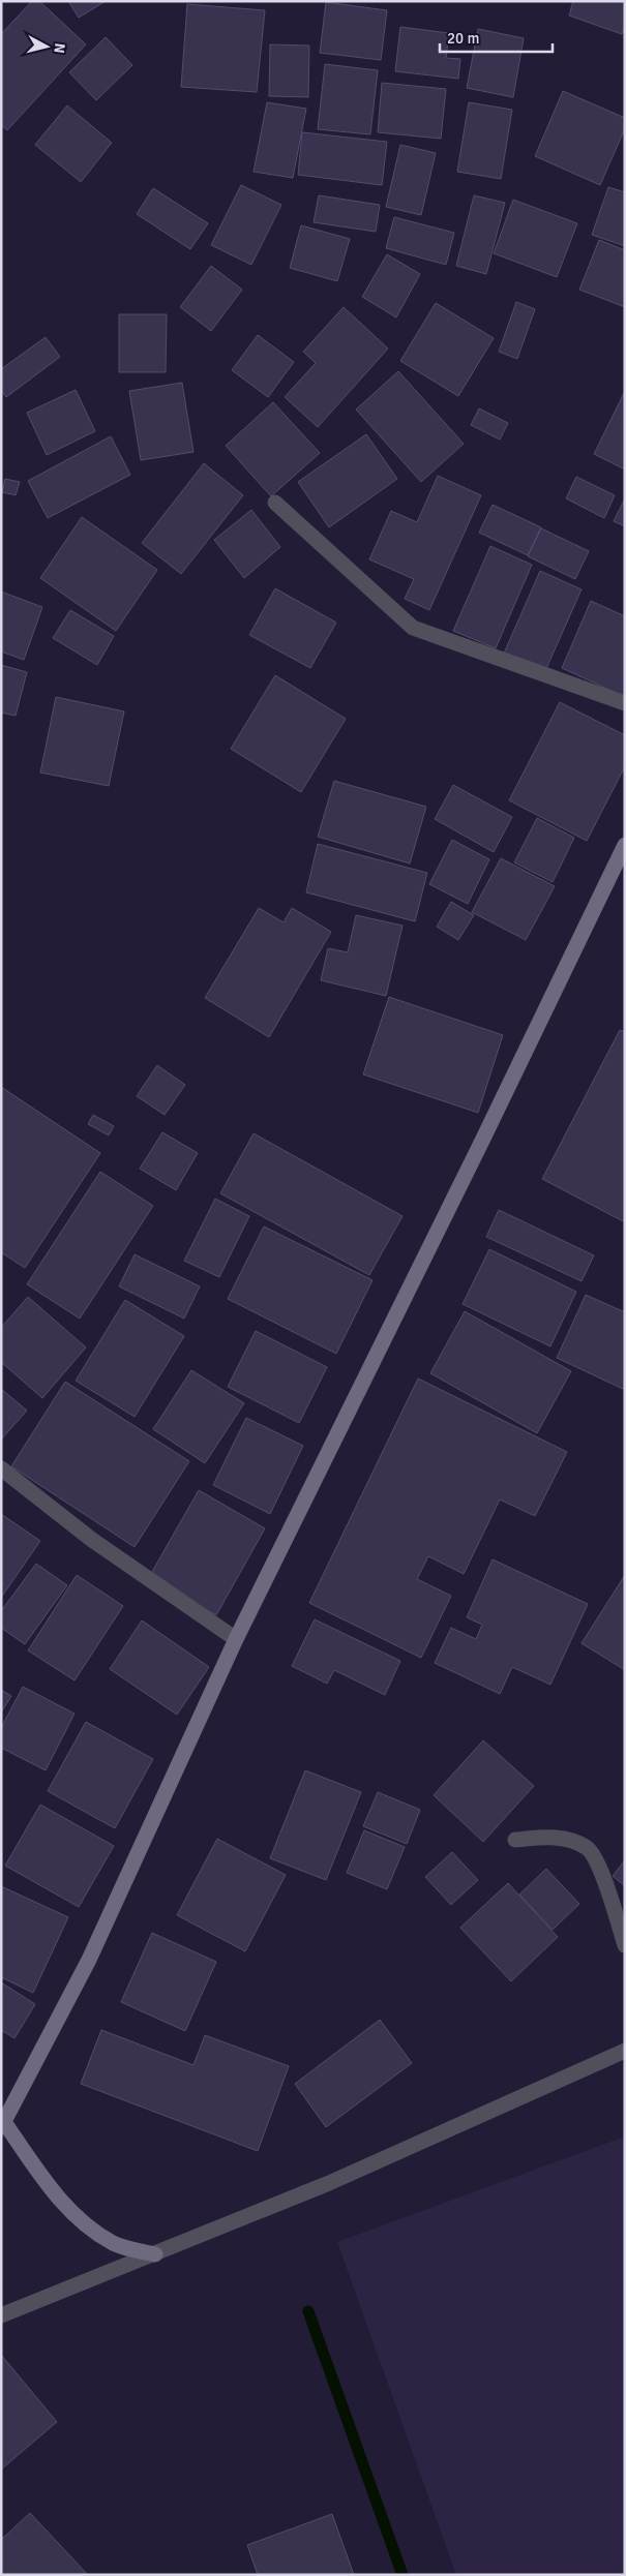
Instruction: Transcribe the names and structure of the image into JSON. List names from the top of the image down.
{
  "scale_bar": "20 m",
  "north": "right"
}
